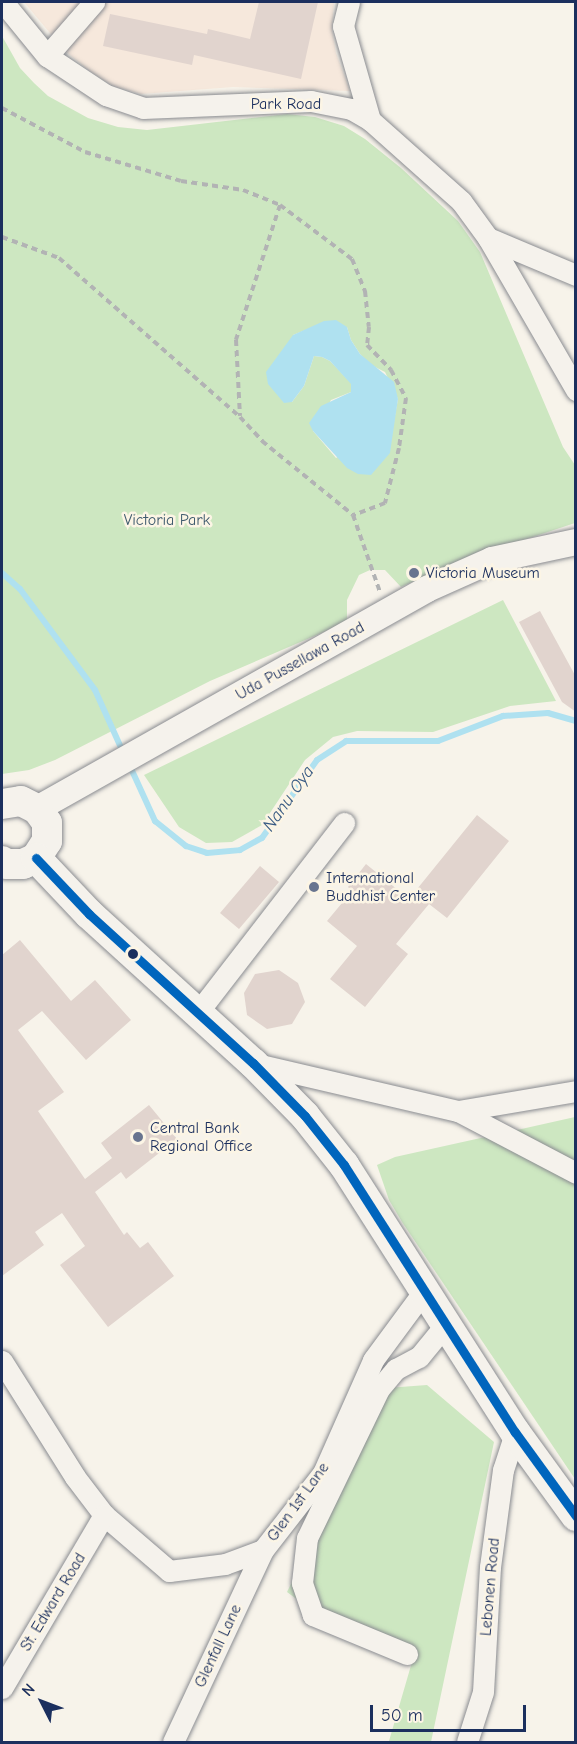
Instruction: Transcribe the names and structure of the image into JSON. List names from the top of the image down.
{
  "streets": {
    "main road": ["Uda Pussellawa Road"],
    "street": [
      "Park Road",
      "Glen 1st Lane",
      "Lebonen Road",
      "St. Edward Road",
      "Glenfall Lane"
    ]
  },
  "crossings": [
    ["Glen 1st Lane", "St. Edward Road"],
    ["Glen 1st Lane", "Glenfall Lane"]
  ],
  "water": ["Nanu Oya"],
  "parks": ["Victoria Park"],
  "places": ["Victoria Museum", "International Buddhist Center", "Central Bank Regional Office"],
  "scale_bar": "50 m",
  "north": "top left"
}
